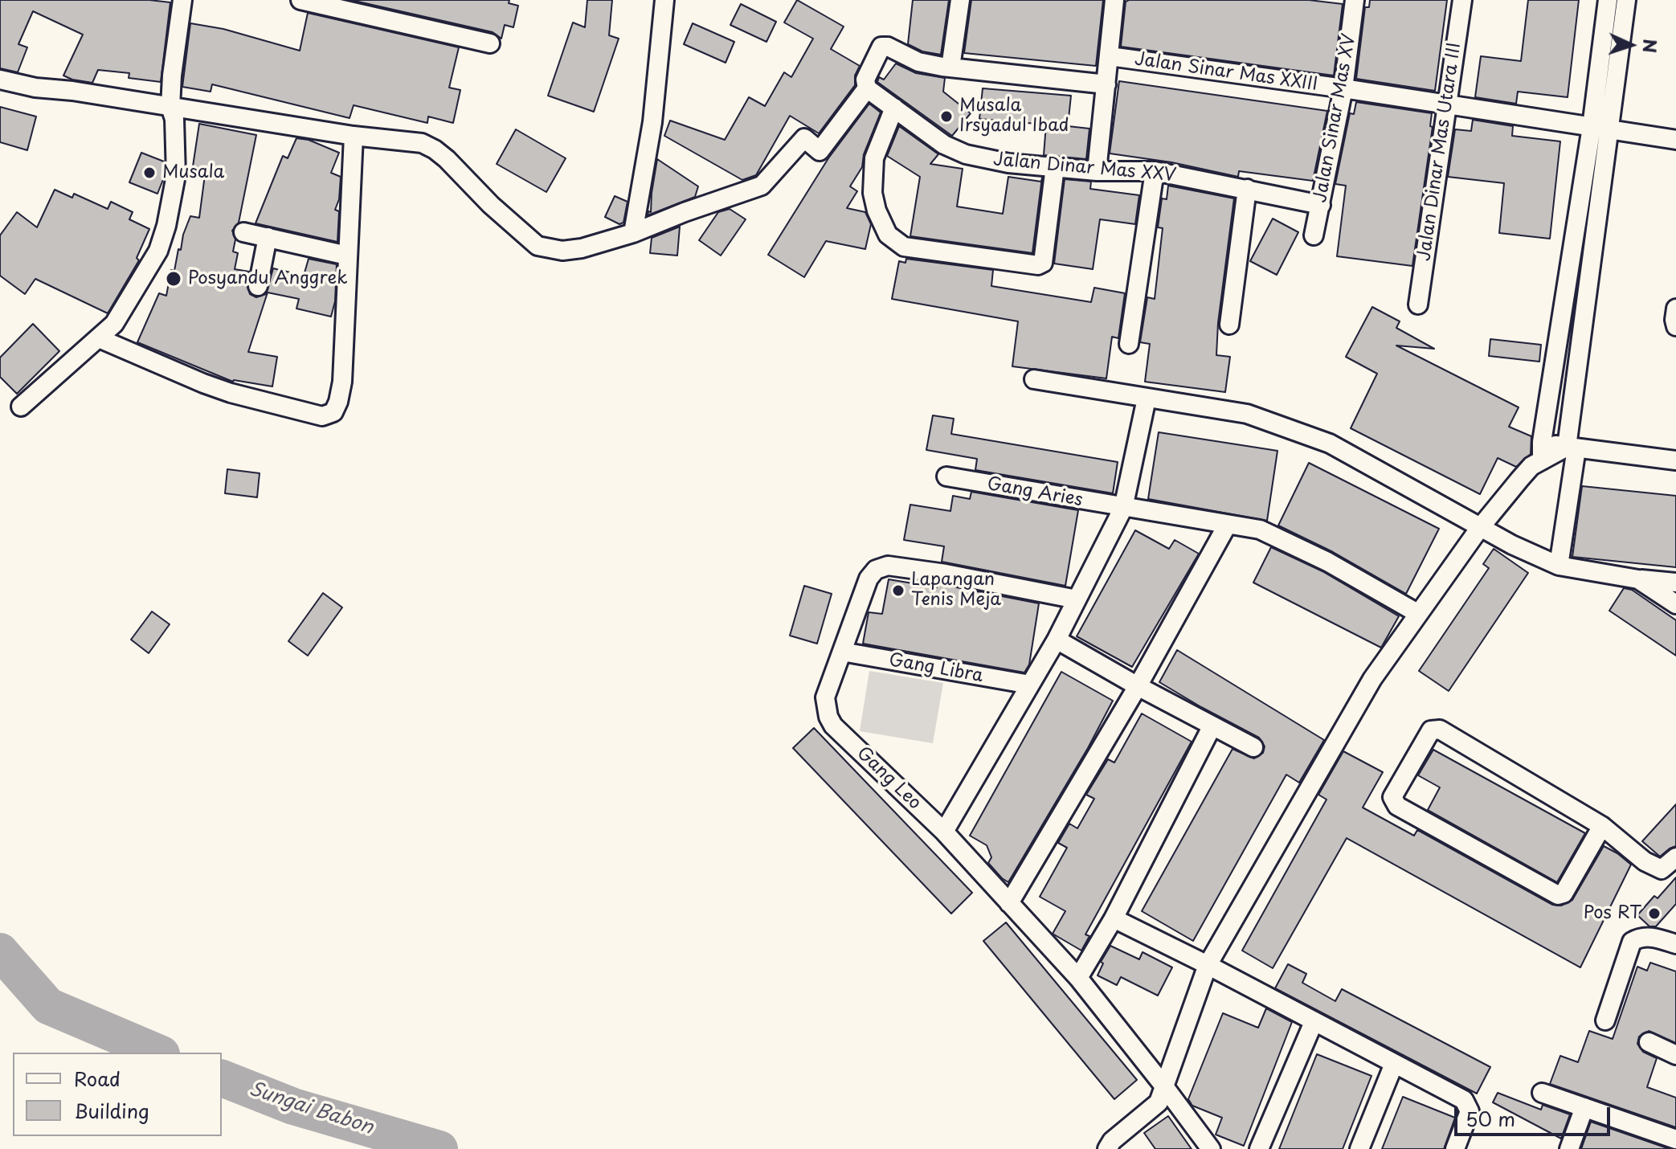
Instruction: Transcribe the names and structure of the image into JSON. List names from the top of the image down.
{
  "streets": {
    "street": [
      "Jalan Sinar Mas XXIII",
      "Jalan Sinar Mas XV",
      "Jalan Dinar Mas Utara III",
      "Jalan Dinar Mas XXV",
      "Gang Aries",
      "Gang Libra",
      "Gang Leo"
    ]
  },
  "crossings": [
    ["Jalan Sinar Mas XXIII", "Jalan Sinar Mas XV"],
    ["Jalan Sinar Mas XXIII", "Jalan Dinar Mas Utara III"],
    ["Jalan Sinar Mas XV", "Jalan Dinar Mas XXV"],
    ["Gang Libra", "Gang Leo"]
  ],
  "water": ["Sungai Babon"],
  "places": [
    "Musala Irsyadul Ibad",
    "Musala",
    "Posyandu Anggrek",
    "Lapangan Tenis Meja",
    "Pos RT"
  ],
  "legend": ["Road", "Building"],
  "scale_bar": "50 m",
  "north": "right"
}
